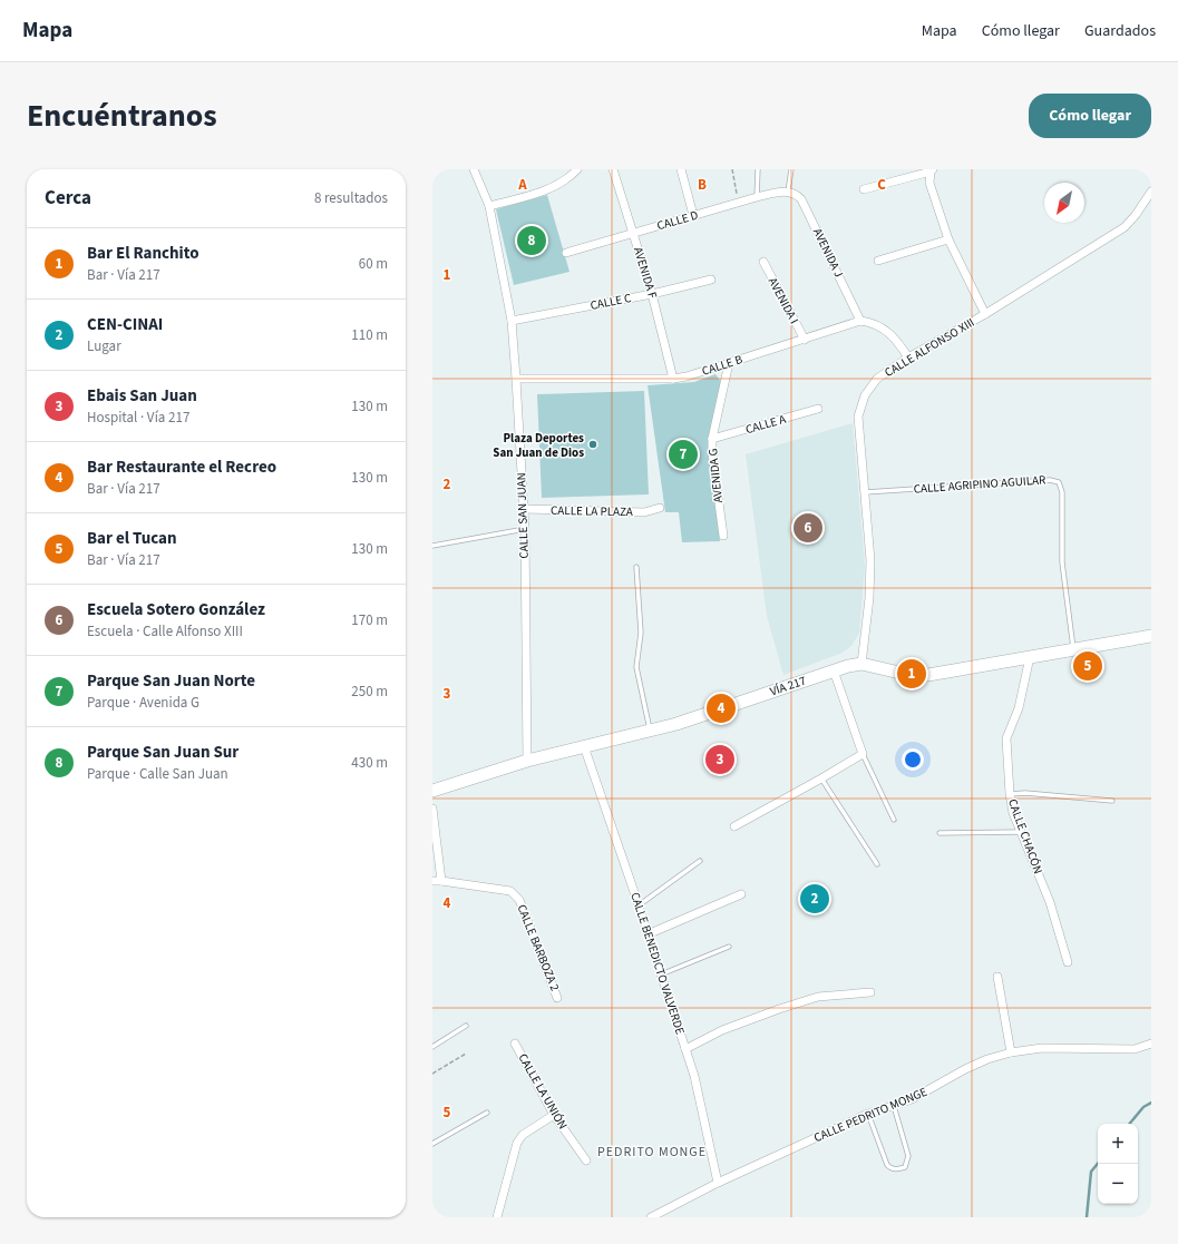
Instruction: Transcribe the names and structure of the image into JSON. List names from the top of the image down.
{
  "streets": {
    "main road": ["VÍA 217"],
    "street": [
      "CALLE D",
      "AVENIDA J",
      "AVENIDA F",
      "AVENIDA I",
      "CALLE C",
      "CALLE ALFONSO XIII",
      "CALLE B",
      "CALLE A",
      "AVENIDA G",
      "CALLE LA PLAZA",
      "CALLE SAN JUAN",
      "CALLE CHACÓN",
      "CALLE BARBOZA 2",
      "CALLE BENEDICTO VALVERDE",
      "CALLE LA UNIÓN",
      "CALLE PEDRITO MONGE"
    ],
    "lane": ["CALLE AGRIPINO AGUILAR"]
  },
  "crossings": [
    ["CALLE D", "AVENIDA J"],
    ["CALLE D", "AVENIDA F"],
    ["AVENIDA J", "CALLE B"],
    ["AVENIDA F", "CALLE C"],
    ["AVENIDA F", "CALLE B"],
    ["AVENIDA I", "CALLE B"],
    ["CALLE C", "CALLE SAN JUAN"],
    ["CALLE ALFONSO XIII", "CALLE AGRIPINO AGUILAR"],
    ["CALLE ALFONSO XIII", "VÍA 217"],
    ["CALLE B", "AVENIDA G"],
    ["CALLE B", "CALLE SAN JUAN"],
    ["CALLE A", "AVENIDA G"],
    ["CALLE AGRIPINO AGUILAR", "VÍA 217"],
    ["CALLE LA PLAZA", "CALLE SAN JUAN"],
    ["CALLE SAN JUAN", "VÍA 217"],
    ["VÍA 217", "CALLE CHACÓN"],
    ["VÍA 217", "CALLE BENEDICTO VALVERDE"],
    ["CALLE BENEDICTO VALVERDE", "CALLE PEDRITO MONGE"]
  ],
  "districts": ["PEDRITO MONGE"],
  "places": ["Plaza Deportes San Juan de Dios"],
  "north": "bottom left",
  "page": {
    "header": "Mapa",
    "nav": ["Mapa", "Cómo llegar", "Guardados"],
    "title": "Encuéntranos",
    "buttons": "Cómo llegar",
    "heading": ["Cerca", "8 resultados"],
    "pins": [
      "8",
      "7",
      "6",
      "5",
      "1",
      "4",
      "3",
      "2"
    ],
    "list": [
      {
        "mark": "1",
        "name": "Bar El Ranchito",
        "note": "Bar · Vía 217",
        "value": "60 m"
      },
      {
        "mark": "2",
        "name": "CEN-CINAI",
        "note": "Lugar",
        "value": "110 m"
      },
      {
        "mark": "3",
        "name": "Ebais San Juan",
        "note": "Hospital · Vía 217",
        "value": "130 m"
      },
      {
        "mark": "4",
        "name": "Bar Restaurante el Recreo",
        "note": "Bar · Vía 217",
        "value": "130 m"
      },
      {
        "mark": "5",
        "name": "Bar el Tucan",
        "note": "Bar · Vía 217",
        "value": "130 m"
      },
      {
        "mark": "6",
        "name": "Escuela Sotero González",
        "note": "Escuela · Calle Alfonso XIII",
        "value": "170 m"
      },
      {
        "mark": "7",
        "name": "Parque San Juan Norte",
        "note": "Parque · Avenida G",
        "value": "250 m"
      },
      {
        "mark": "8",
        "name": "Parque San Juan Sur",
        "note": "Parque · Calle San Juan",
        "value": "430 m"
      }
    ],
    "map_buttons": ["+", "−"]
  },
  "grid": {
    "columns": ["A", "B", "C"],
    "rows": [
      "1",
      "2",
      "3",
      "4",
      "5"
    ]
  }
}
